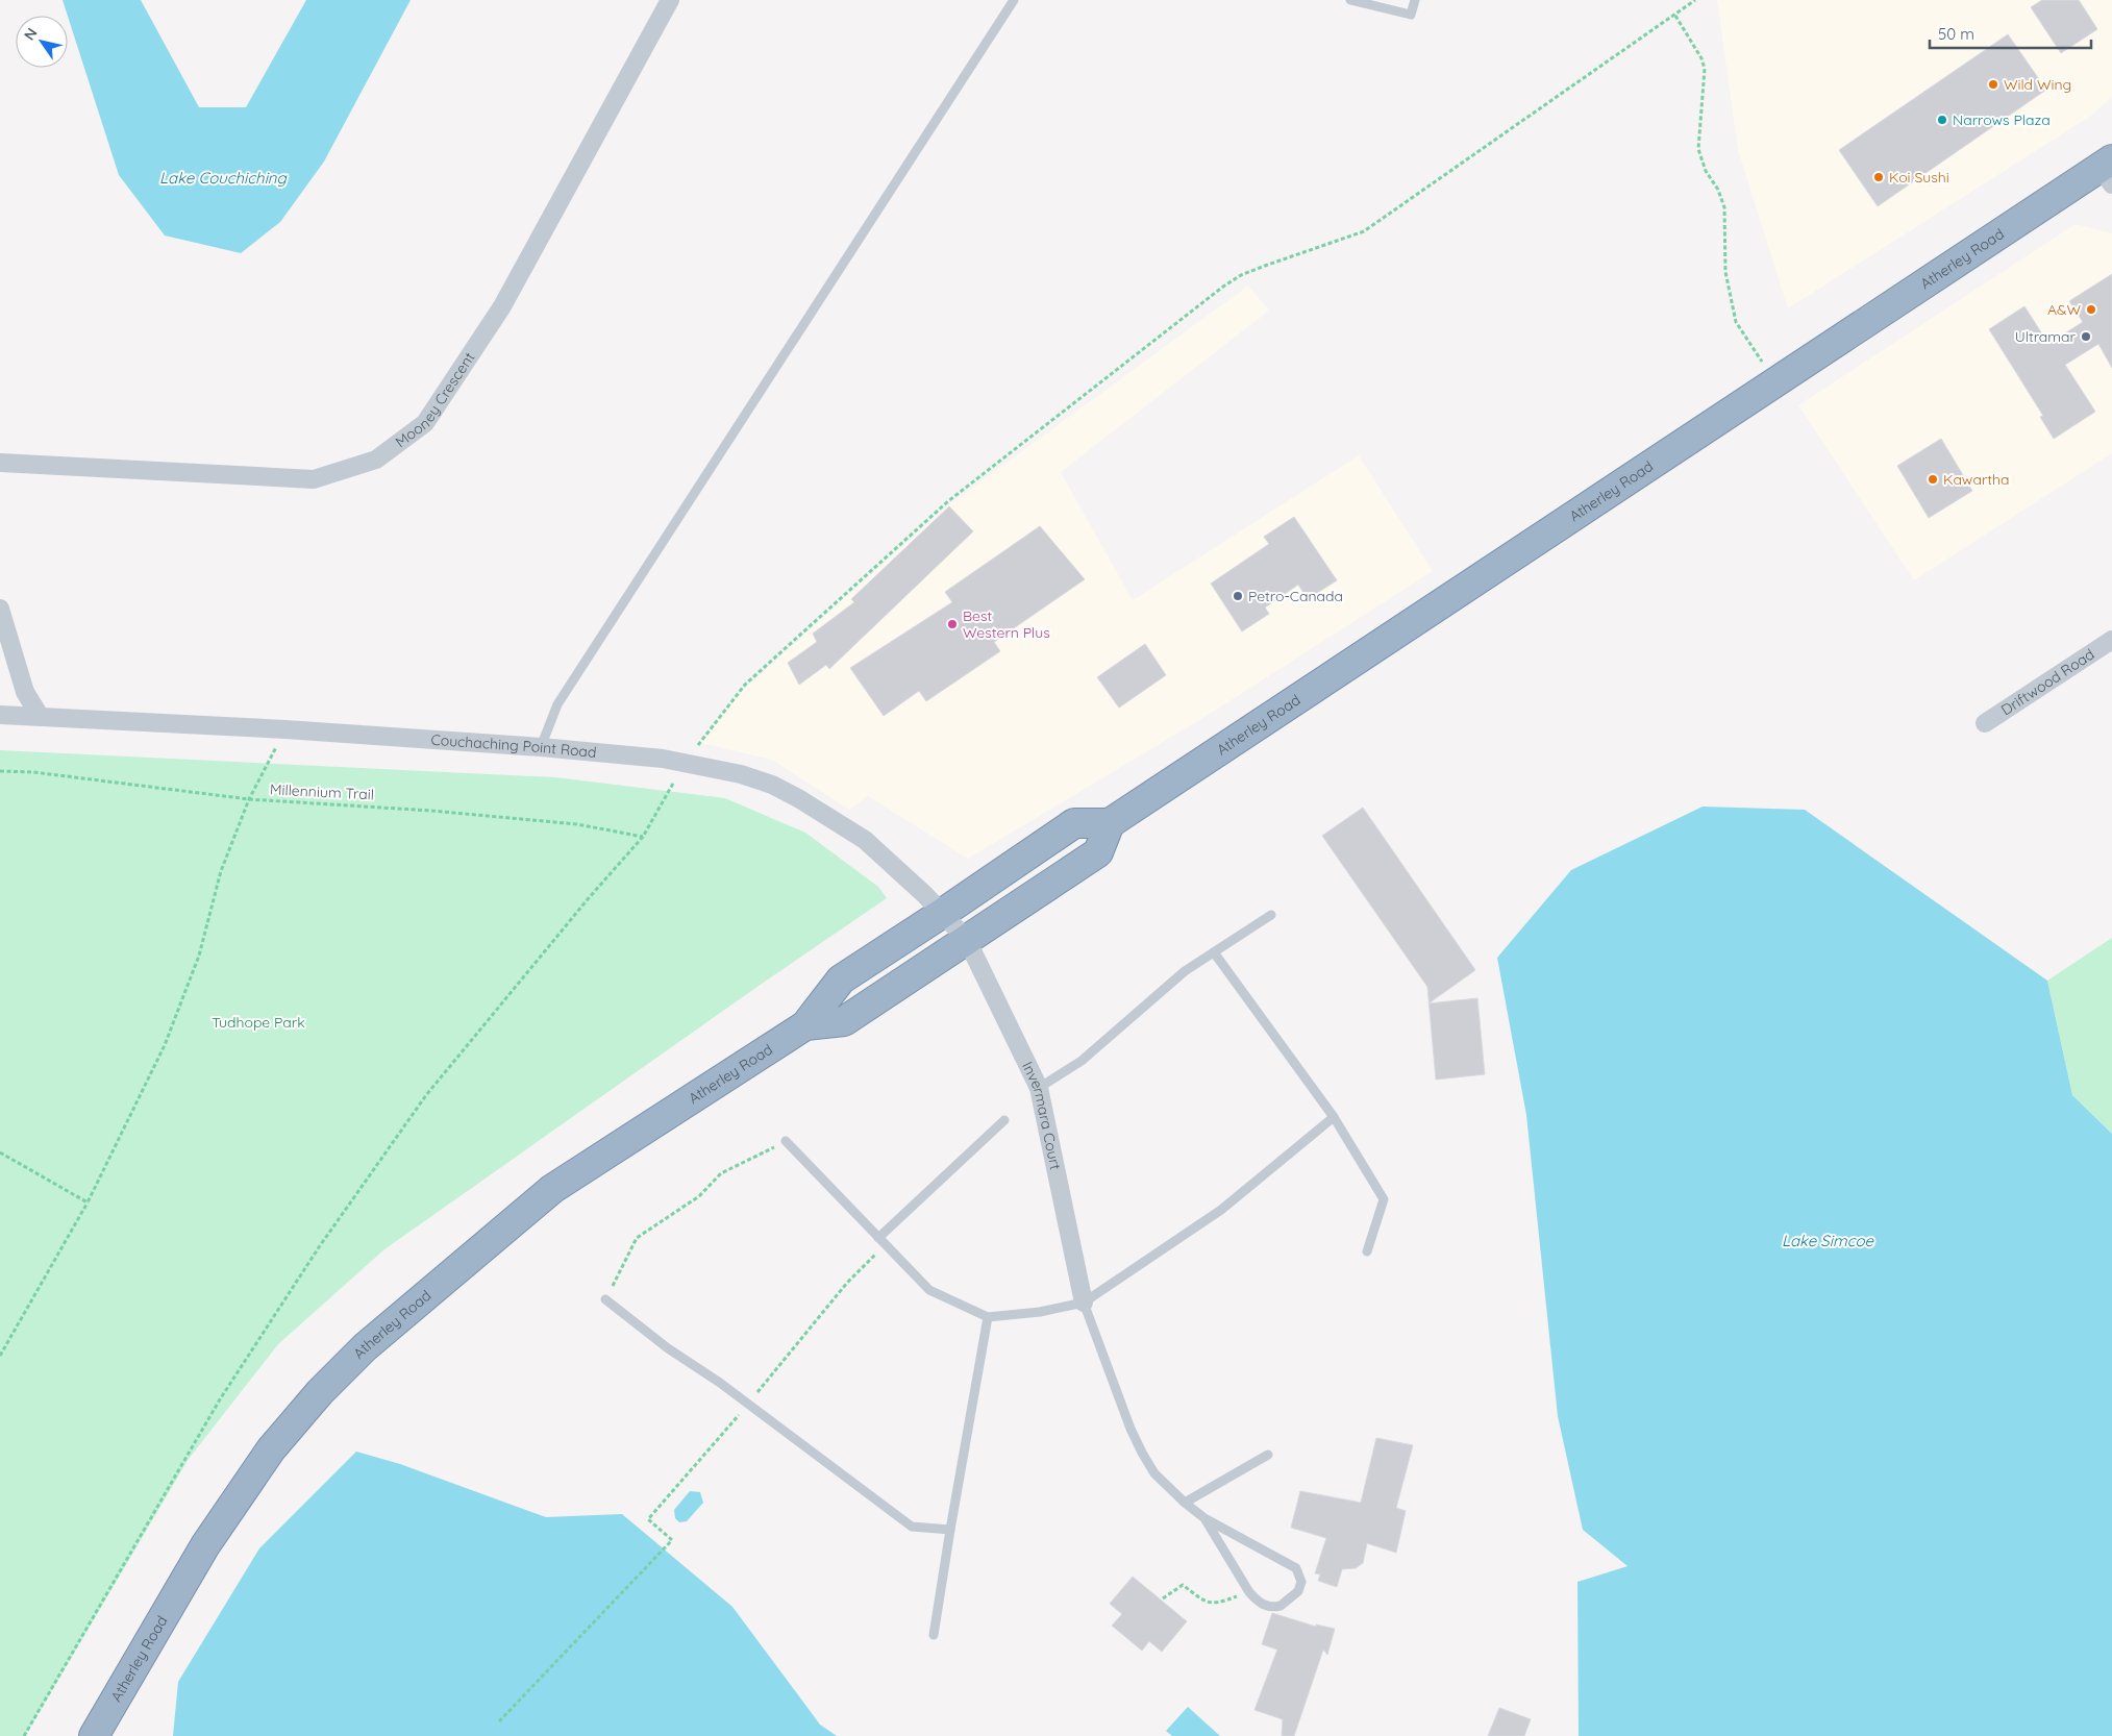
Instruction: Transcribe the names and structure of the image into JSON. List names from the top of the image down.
{
  "streets": {
    "highway": ["Atherley Road"],
    "street": [
      "Mooney Crescent",
      "Driftwood Road",
      "Couchaching Point Road",
      "Invermara Court"
    ],
    "path": ["Millennium Trail"]
  },
  "crossings": [
    ["Atherley Road", "Couchaching Point Road"],
    ["Atherley Road", "Invermara Court"],
    ["Couchaching Point Road", "Invermara Court"]
  ],
  "water": ["Lake Couchiching", "Lake Simcoe"],
  "parks": ["Tudhope Park"],
  "places": [
    "Wild Wing",
    "Narrows Plaza",
    "Koi Sushi",
    "A&W",
    "Ultramar",
    "Kawartha",
    "Petro-Canada",
    "Best Western Plus"
  ],
  "scale_bar": "50 m",
  "north": "top left"
}
